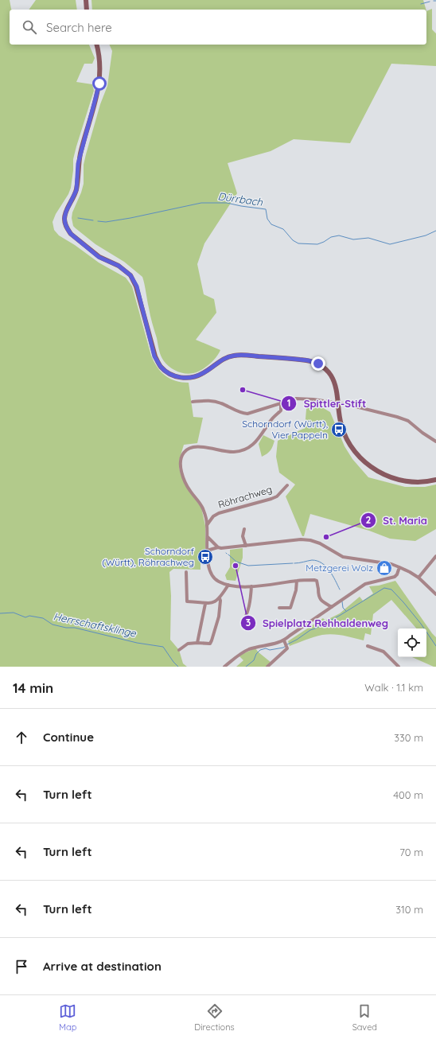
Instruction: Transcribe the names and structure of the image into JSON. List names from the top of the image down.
{
  "streets": {
    "street": ["Röhrachweg"]
  },
  "water": ["Dürrbach", "Herrschaftsklinge"],
  "places": {
    "other": ["Spittler-Stift", "St. Maria", "Spielplatz Rehhaldenweg"],
    "bus stop": ["Schorndorf (Württ), Vier Pappeln", "Schorndorf (Württ), Röhrachweg"],
    "shop": ["Metzgerei Wolz"]
  },
  "page": {
    "search": "Search here",
    "heading": ["14 min", "Walk · 1.1 km"],
    "list": [
      ["Continue", "330 m"],
      ["Turn left", "400 m"],
      ["Turn left", "70 m"],
      ["Turn left", "310 m"],
      "Arrive at destination"
    ],
    "nav": ["Map", "Directions", "Saved"]
  }
}
